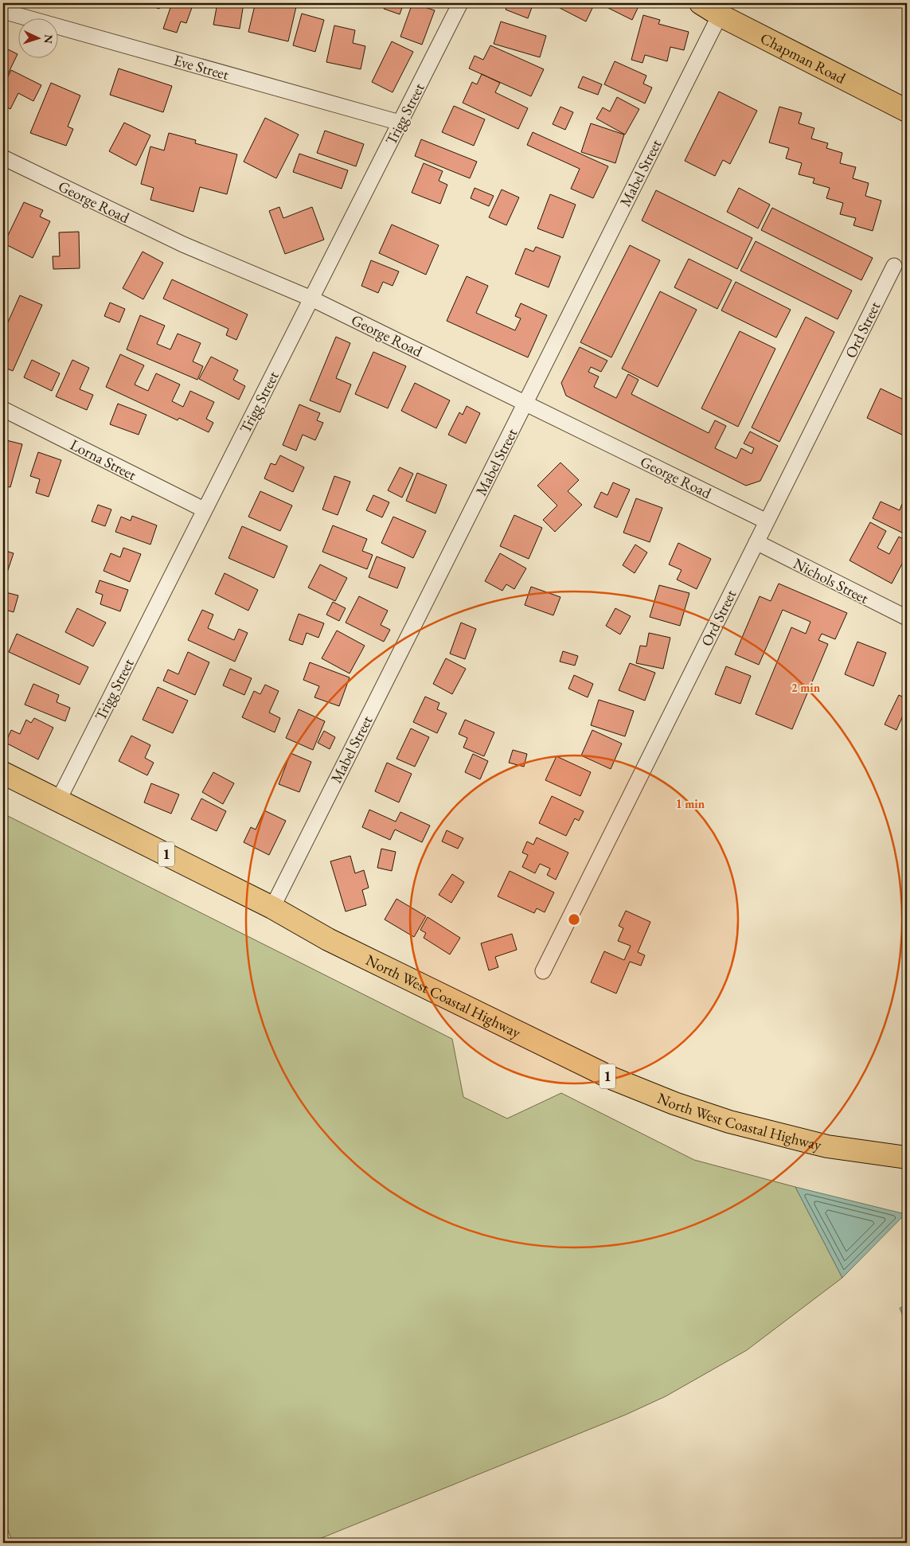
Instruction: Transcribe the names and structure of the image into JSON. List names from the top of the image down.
{
  "streets": {
    "main road": ["Chapman Road", "1", "North West Coastal Highway"],
    "street": [
      "Eve Street",
      "Trigg Street",
      "Mabel Street",
      "George Road",
      "Ord Street",
      "Lorna Street",
      "Nichols Street"
    ]
  },
  "crossings": [
    ["Chapman Road", "Mabel Street"],
    ["Eve Street", "Trigg Street"],
    ["Trigg Street", "George Road"],
    ["Trigg Street", "Lorna Street"],
    ["Trigg Street", "North West Coastal Highway"],
    ["Mabel Street", "George Road"],
    ["Mabel Street", "North West Coastal Highway"],
    ["George Road", "Ord Street"],
    ["Ord Street", "Nichols Street"]
  ],
  "north": "right",
  "rings": ["2 min", "1 min"]
}
